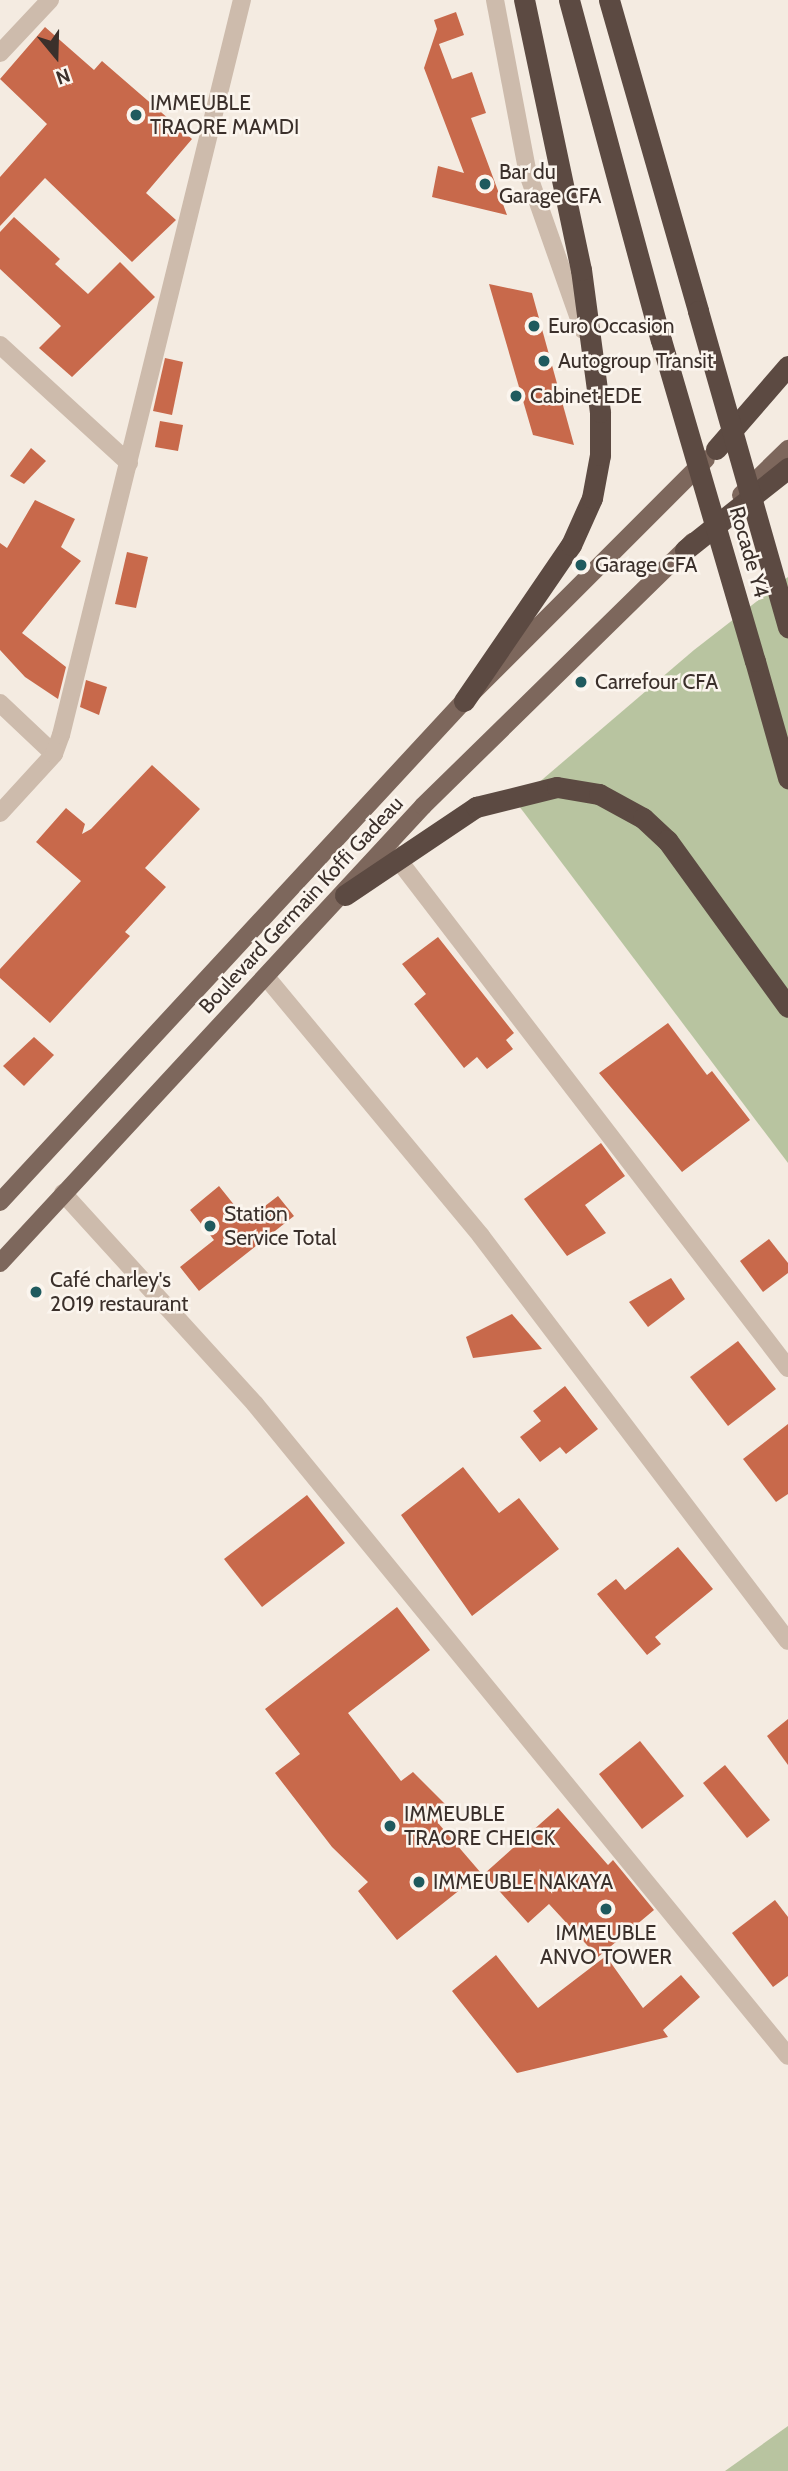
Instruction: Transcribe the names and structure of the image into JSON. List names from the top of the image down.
{
  "streets": {
    "highway": ["Rocade Y4"],
    "main road": ["Boulevard Germain Koffi Gadeau"]
  },
  "places": [
    "IMMEUBLE TRAORE MAMDI",
    "Bar du Garage CFA",
    "Euro Occasion",
    "Autogroup Transit",
    "Cabinet EDE",
    "Garage CFA",
    "Carrefour CFA",
    "Station Service Total",
    "Café charley's 2019 restaurant",
    "IMMEUBLE TRAORE CHEICK",
    "IMMEUBLE NAKAYA",
    "IMMEUBLE ANVO TOWER"
  ],
  "north": "bottom"
}
